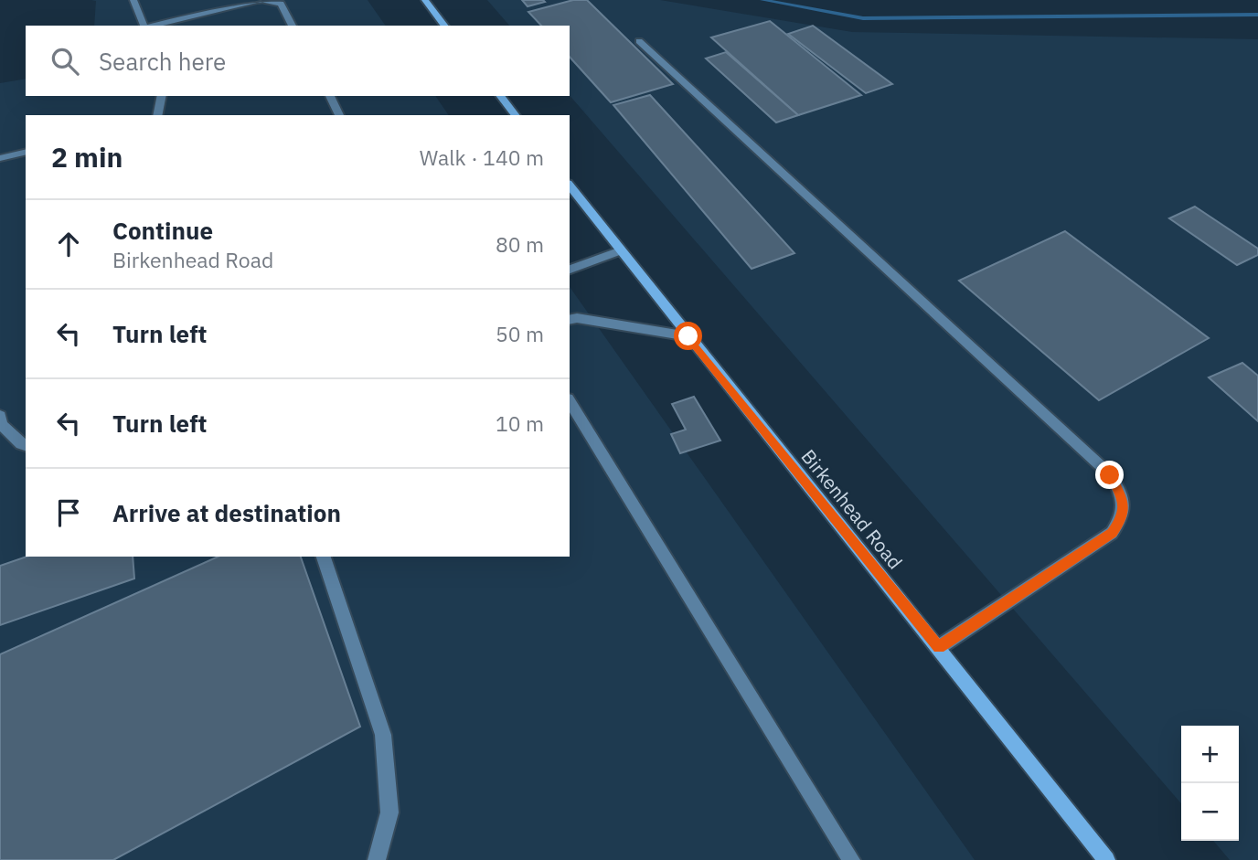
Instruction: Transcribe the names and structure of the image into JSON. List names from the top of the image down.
{
  "streets": {
    "street": ["Birkenhead Road"]
  },
  "page": {
    "search": "Search here",
    "heading": ["2 min", "Walk · 140 m"],
    "list": [
      ["Continue", "Birkenhead Road", "80 m"],
      ["Turn left", "50 m"],
      ["Turn left", "10 m"],
      "Arrive at destination"
    ],
    "map_buttons": ["+", "−"]
  }
}
